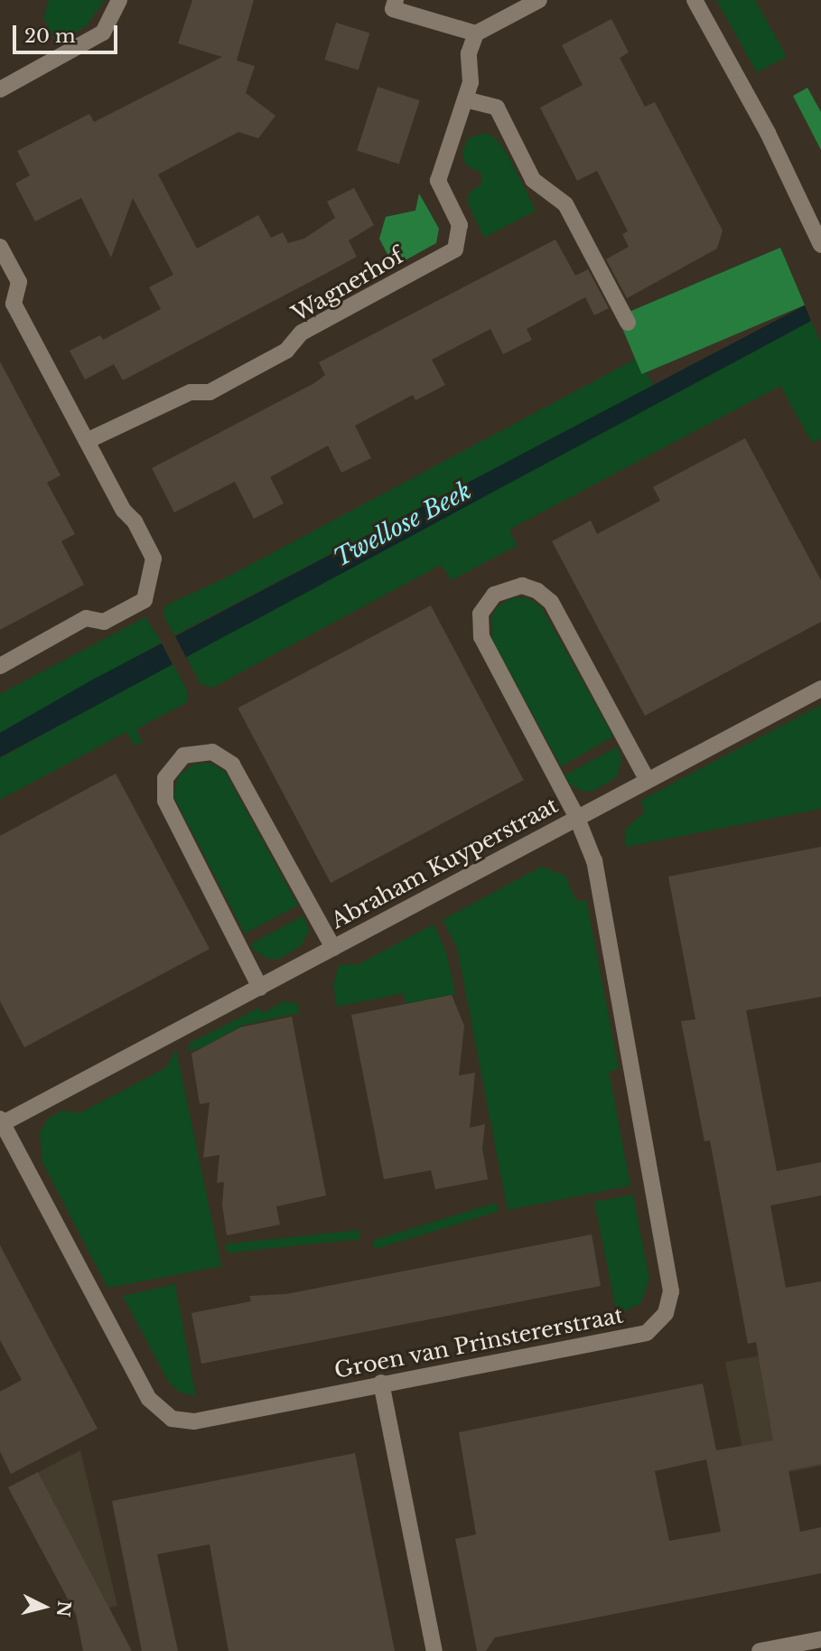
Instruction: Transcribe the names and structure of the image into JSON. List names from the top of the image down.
{
  "streets": {
    "street": ["Wagnerhof", "Abraham Kuyperstraat", "Groen van Prinstererstraat"]
  },
  "crossings": [
    ["Abraham Kuyperstraat", "Groen van Prinstererstraat"]
  ],
  "water": ["Twellose Beek"],
  "scale_bar": "20 m",
  "north": "right"
}
